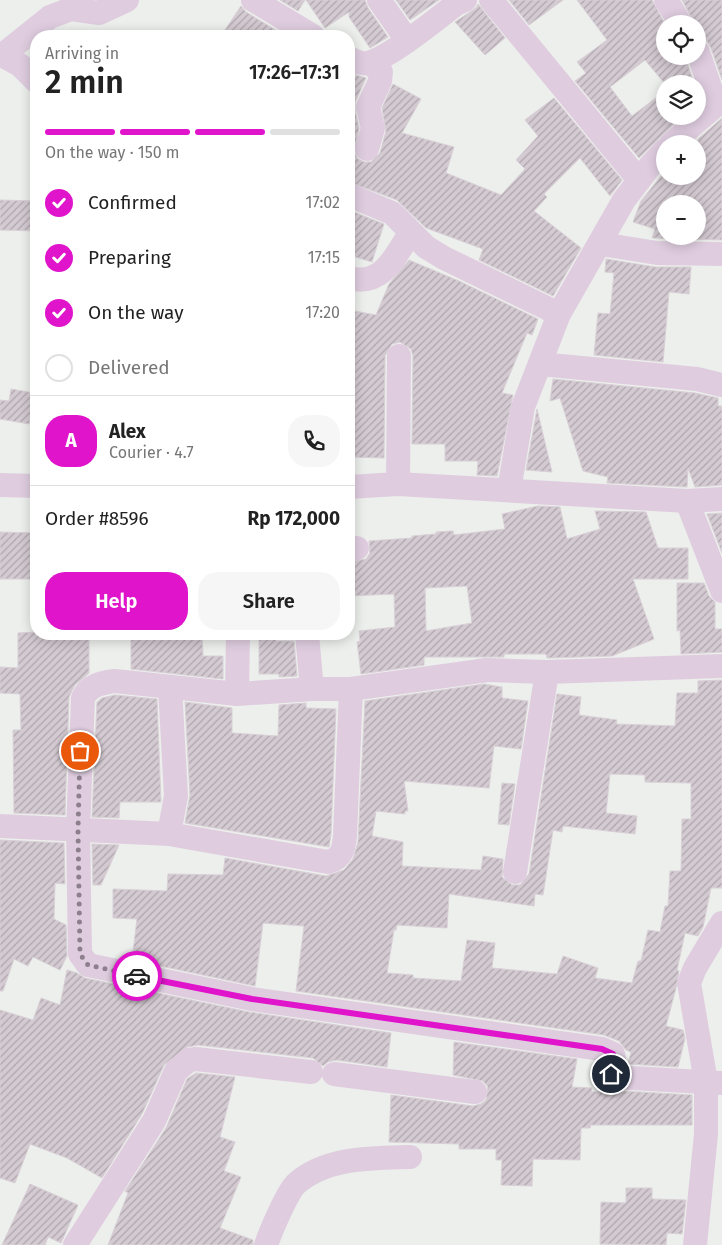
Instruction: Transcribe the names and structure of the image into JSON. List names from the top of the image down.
{
  "page": {
    "map_buttons": ["+", "−"],
    "heading": ["2 min", "Arriving in", "17:26–17:31"],
    "panel": [
      "Alex",
      "Courier · 4.7",
      "Order #8596",
      "Rp 172,000"
    ],
    "bar": "On the way · 150 m",
    "list": [
      ["Confirmed", "17:02"],
      ["Preparing", "17:15"],
      ["On the way", "17:20"],
      "Delivered"
    ],
    "round": "A",
    "buttons": ["Help", "Share"]
  }
}
